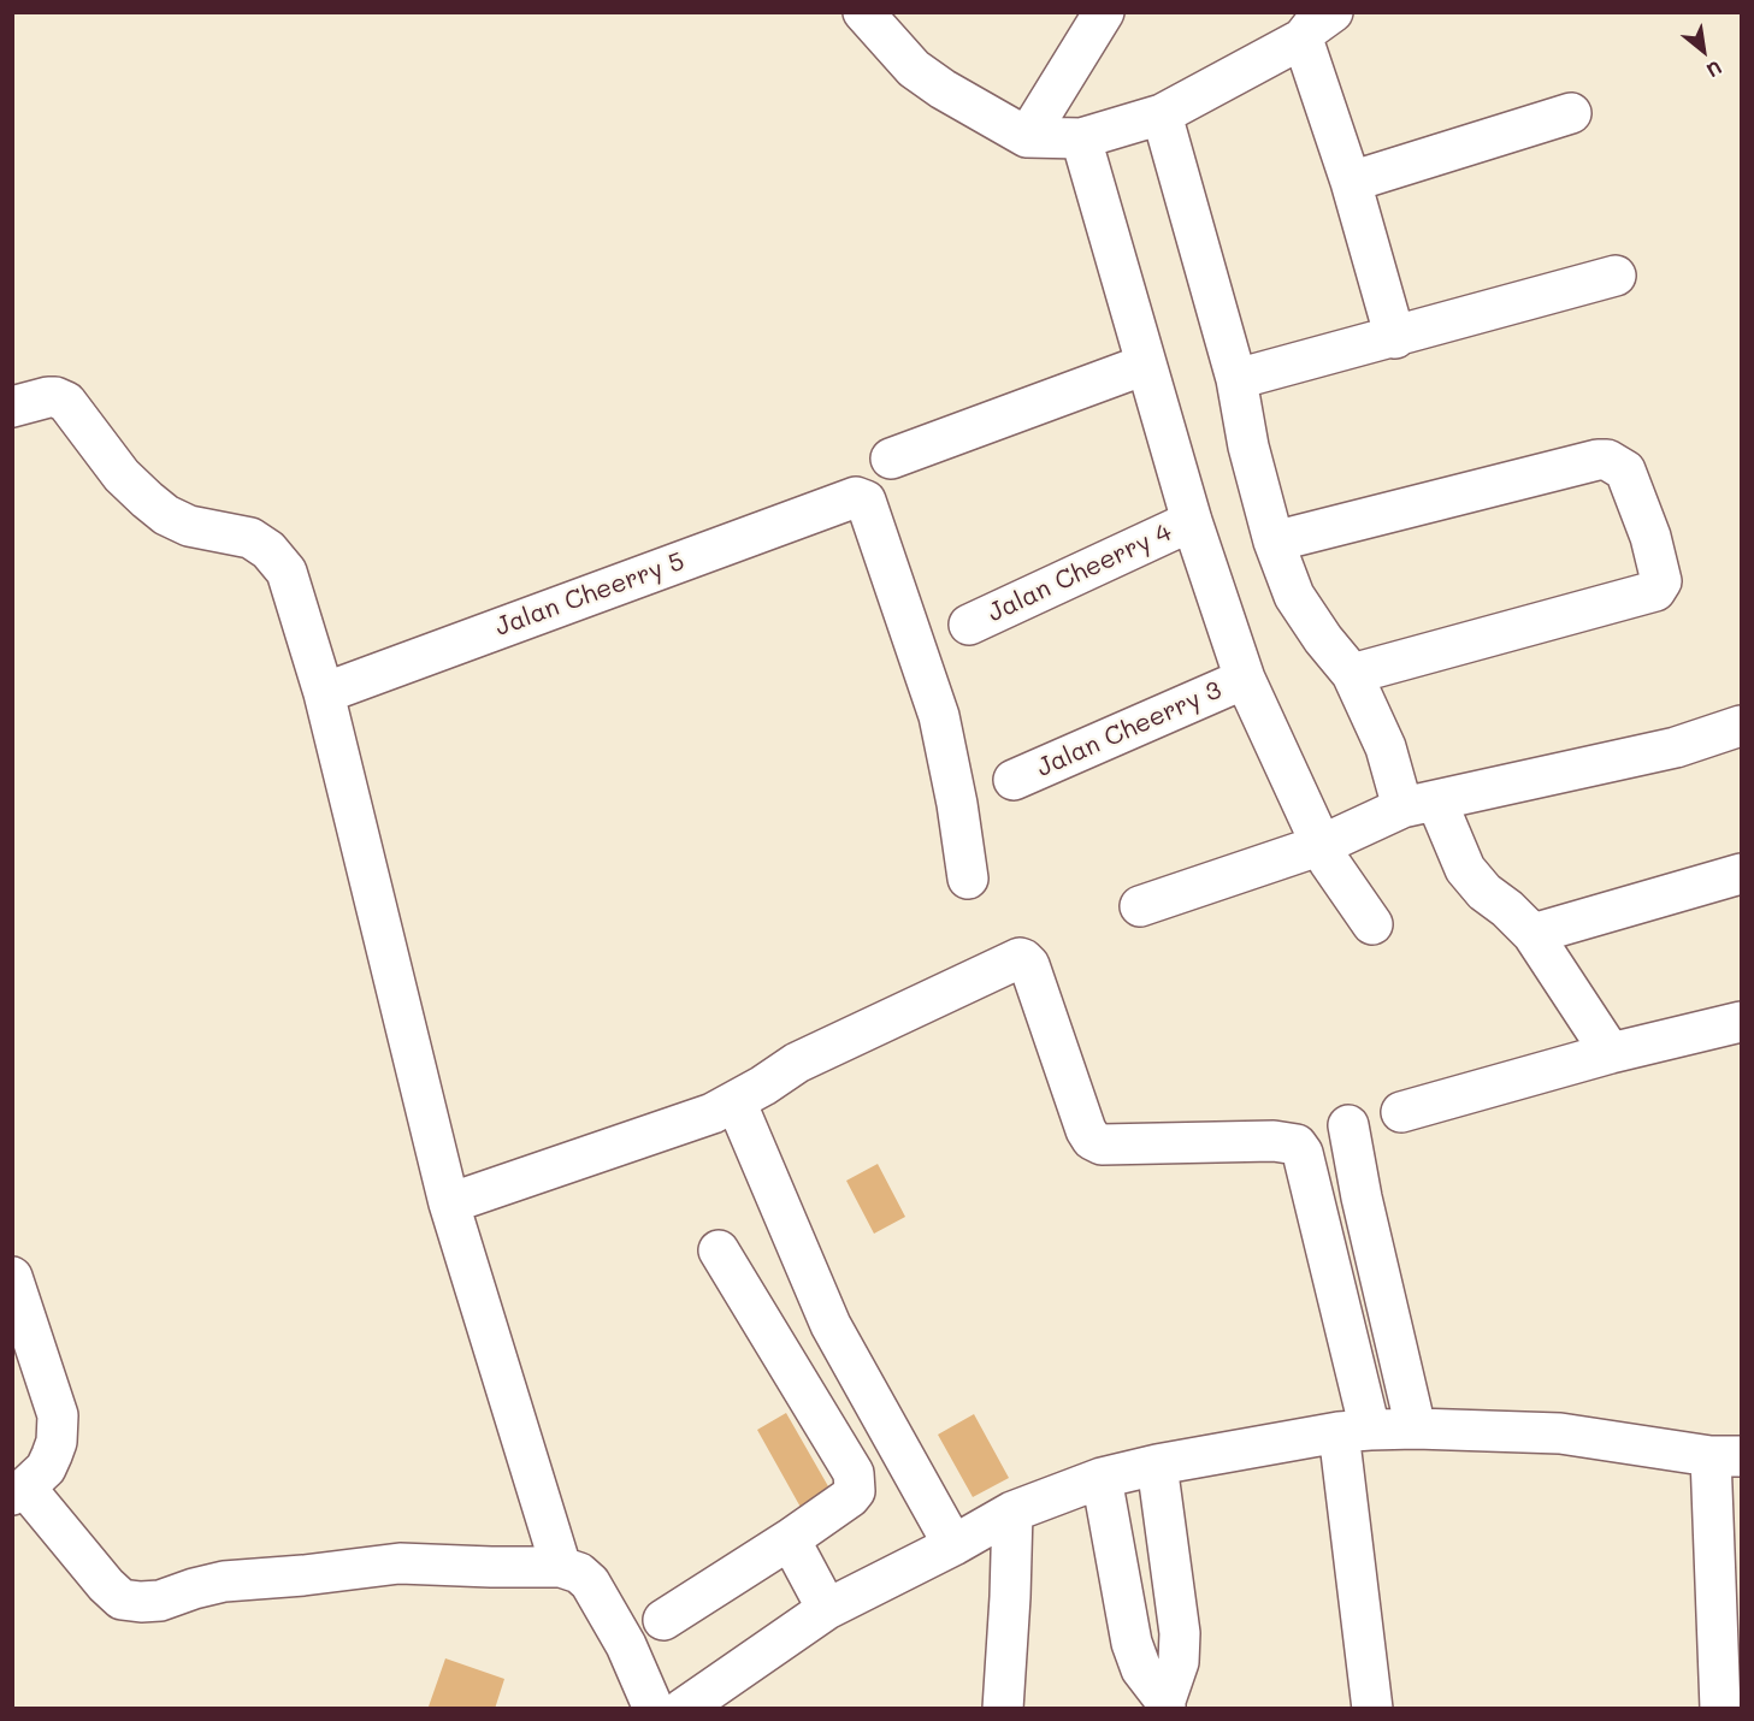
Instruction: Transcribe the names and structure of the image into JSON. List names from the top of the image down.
{
  "streets": {
    "street": ["Jalan Cheerry 4", "Jalan Cheerry 5", "Jalan Cheerry 3"]
  },
  "north": "bottom right"
}
